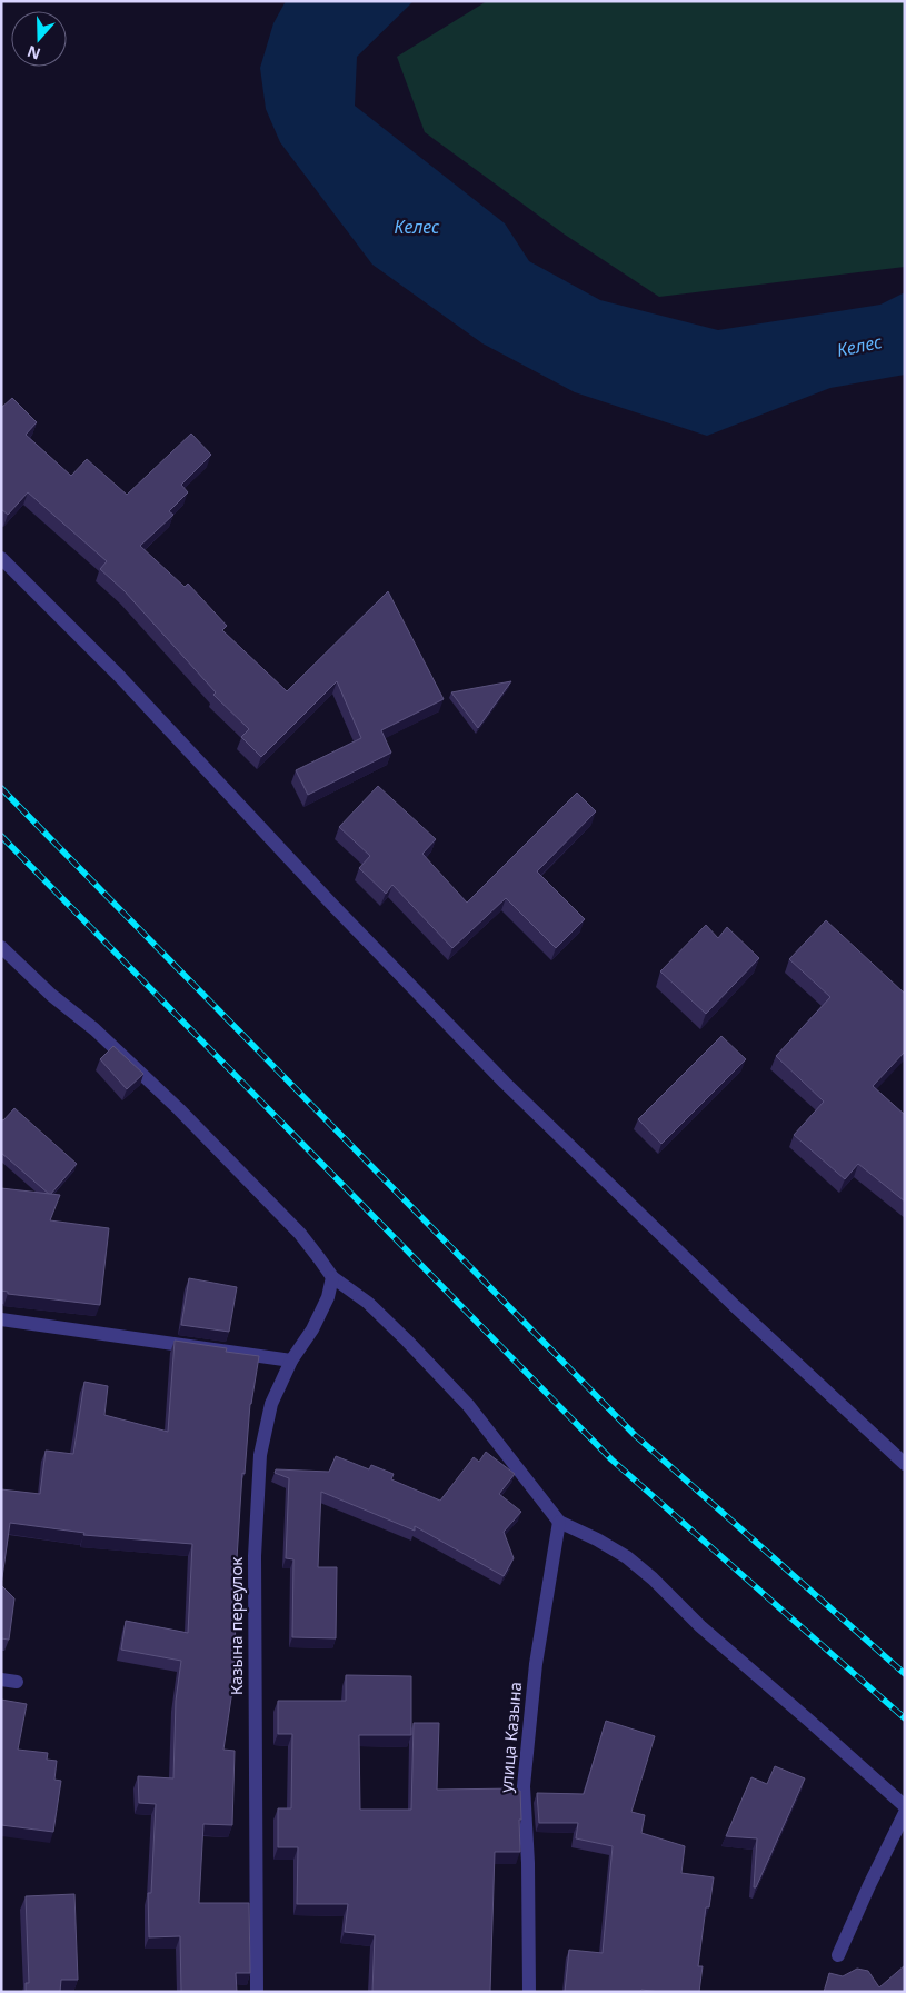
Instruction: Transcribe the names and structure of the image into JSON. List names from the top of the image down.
{
  "streets": {
    "street": ["Казына переулок", "улица Казына"]
  },
  "water": ["Келес"],
  "north": "bottom"
}
